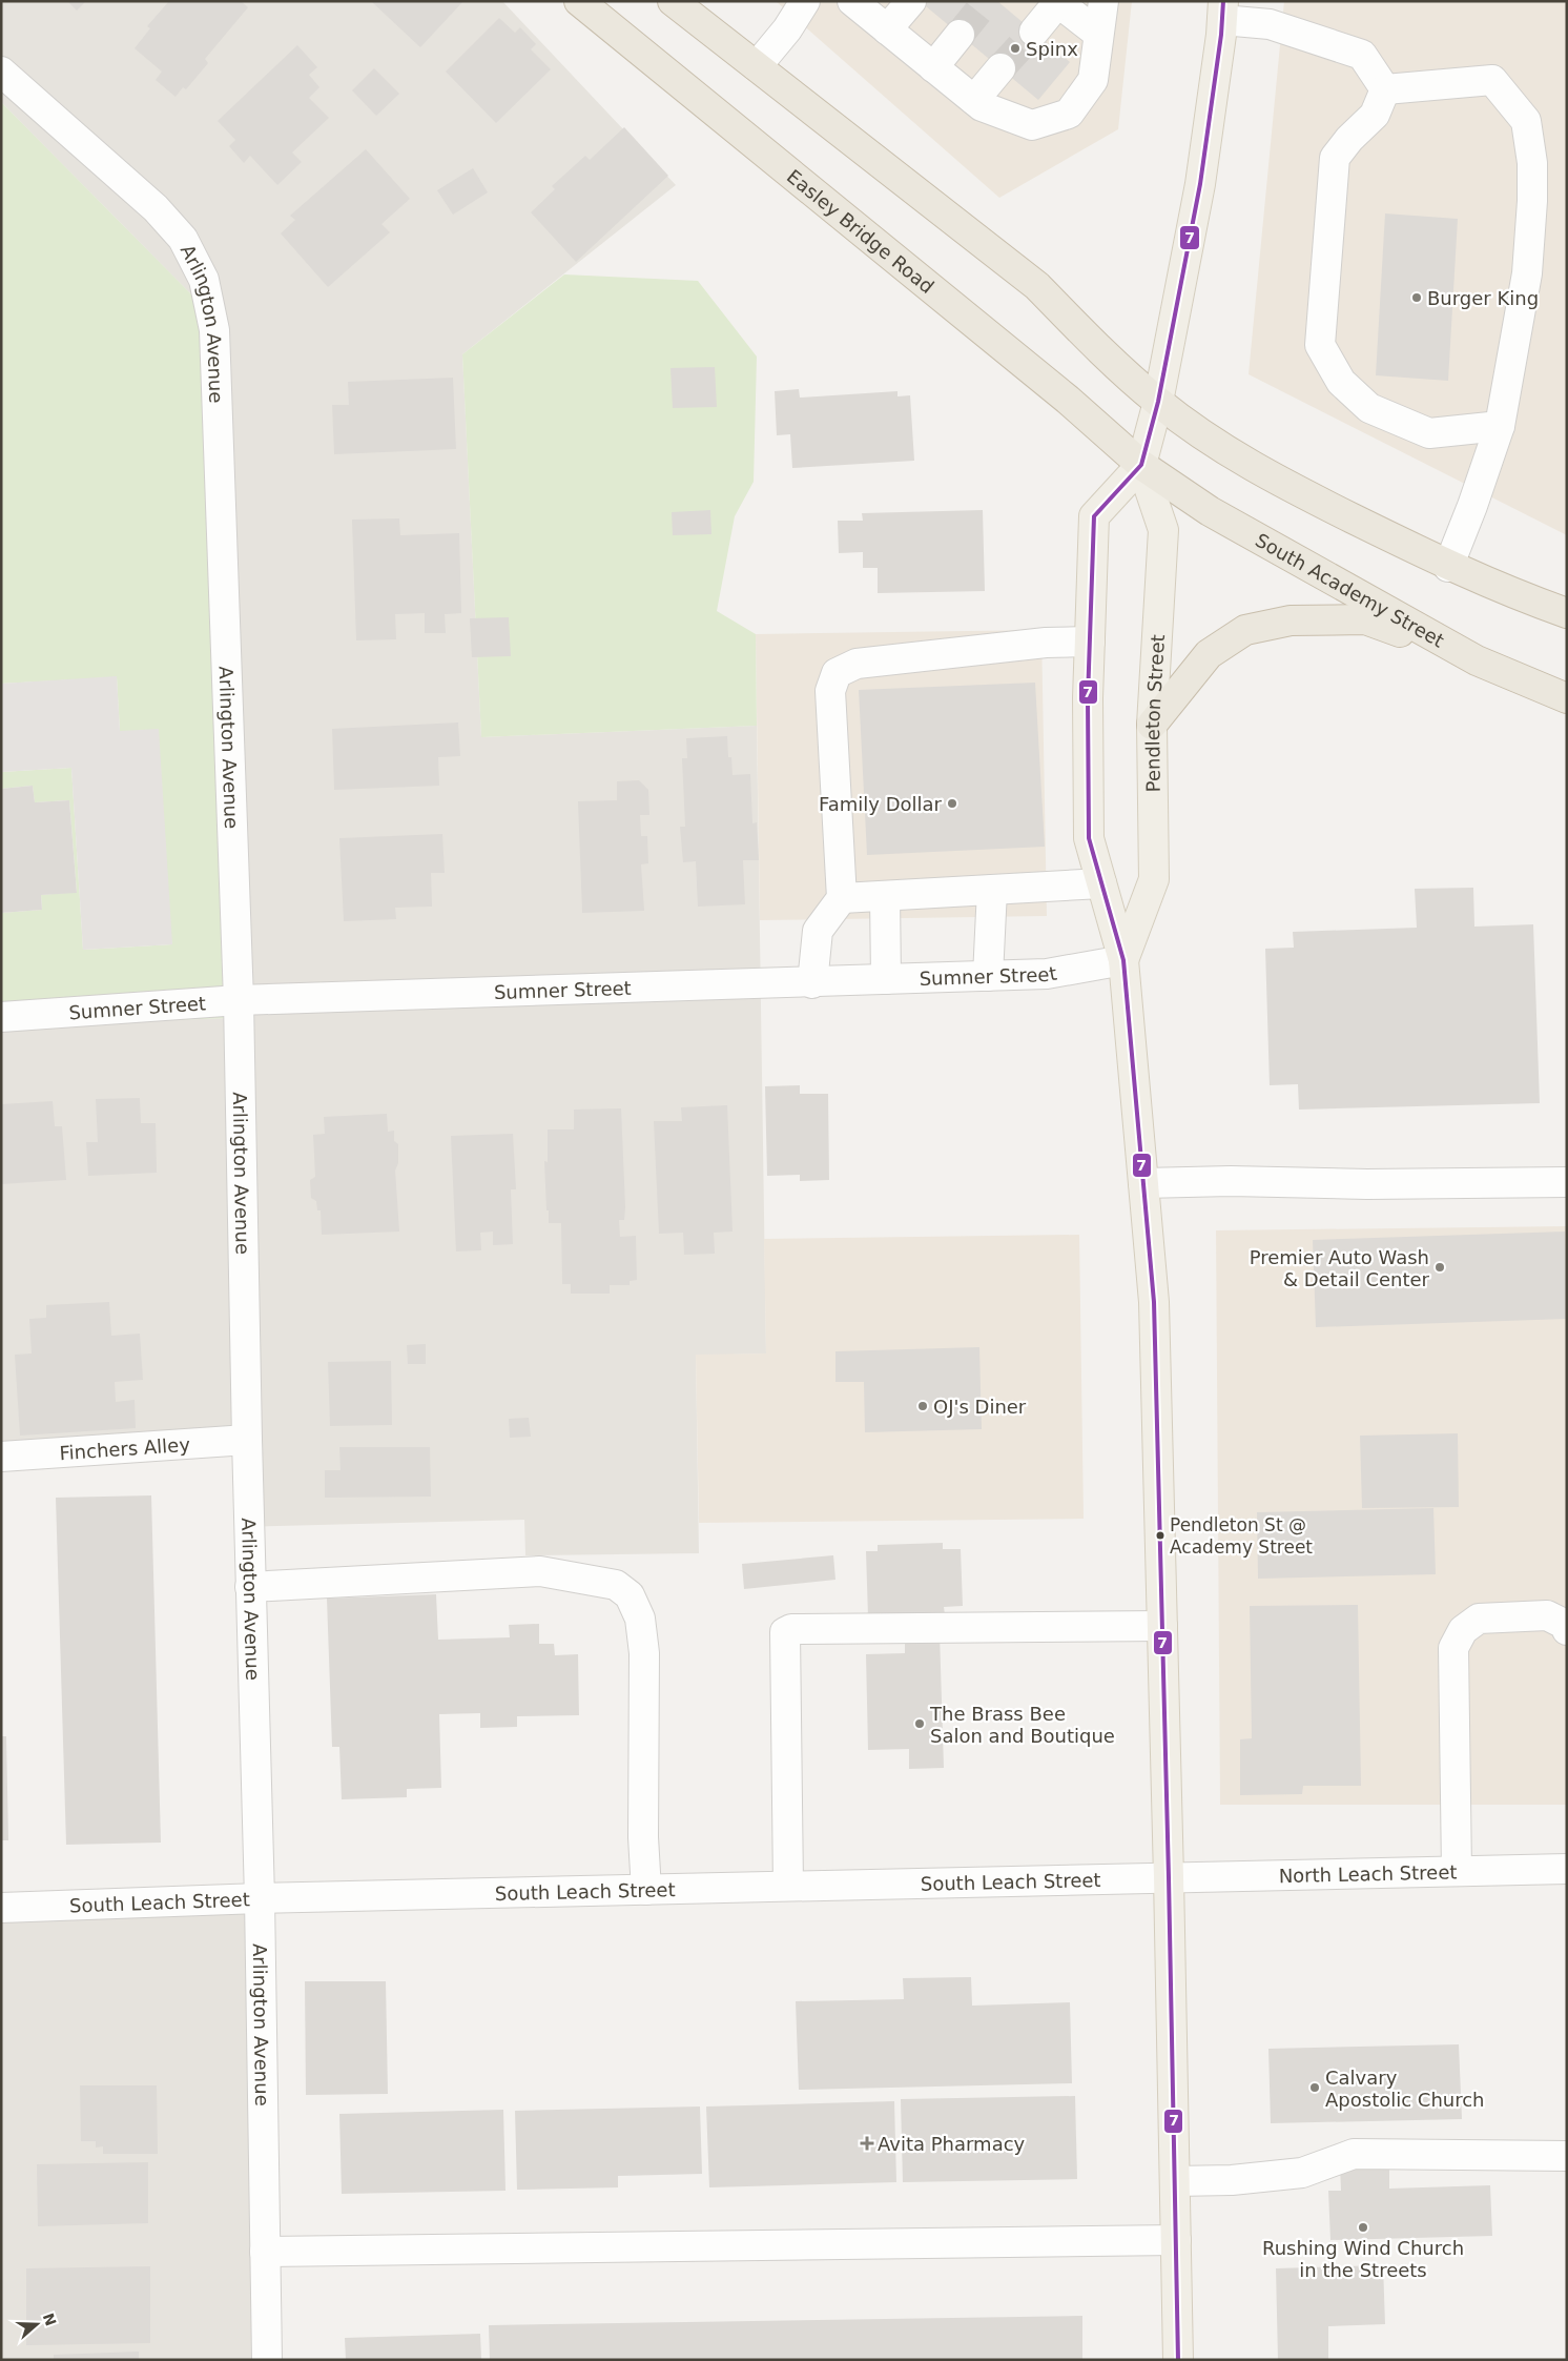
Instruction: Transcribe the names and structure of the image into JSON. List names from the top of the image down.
{
  "streets": {
    "highway": ["Easley Bridge Road", "South Academy Street"],
    "main road": ["Pendleton Street"],
    "street": [
      "Arlington Avenue",
      "Sumner Street",
      "Finchers Alley",
      "North Leach Street",
      "South Leach Street"
    ]
  },
  "crossings": [
    ["Easley Bridge Road", "South Academy Street"],
    ["Easley Bridge Road", "Pendleton Street"],
    ["Arlington Avenue", "Sumner Street"],
    ["Arlington Avenue", "Finchers Alley"],
    ["Arlington Avenue", "South Leach Street"],
    ["South Academy Street", "Pendleton Street"],
    ["Pendleton Street", "Sumner Street"],
    ["Pendleton Street", "North Leach Street"],
    ["Pendleton Street", "South Leach Street"],
    ["North Leach Street", "South Leach Street"]
  ],
  "places": {
    "other": [
      "Spinx",
      "Burger King",
      "Family Dollar",
      "Premier Auto Wash & Detail Center",
      "OJ's Diner",
      "Pendleton St @ Academy Street",
      "The Brass Bee Salon and Boutique",
      "Calvary Apostolic Church",
      "Rushing Wind Church in the Streets"
    ],
    "health": ["Avita Pharmacy"]
  },
  "lines": ["transit line 7"],
  "north": "right"
}
